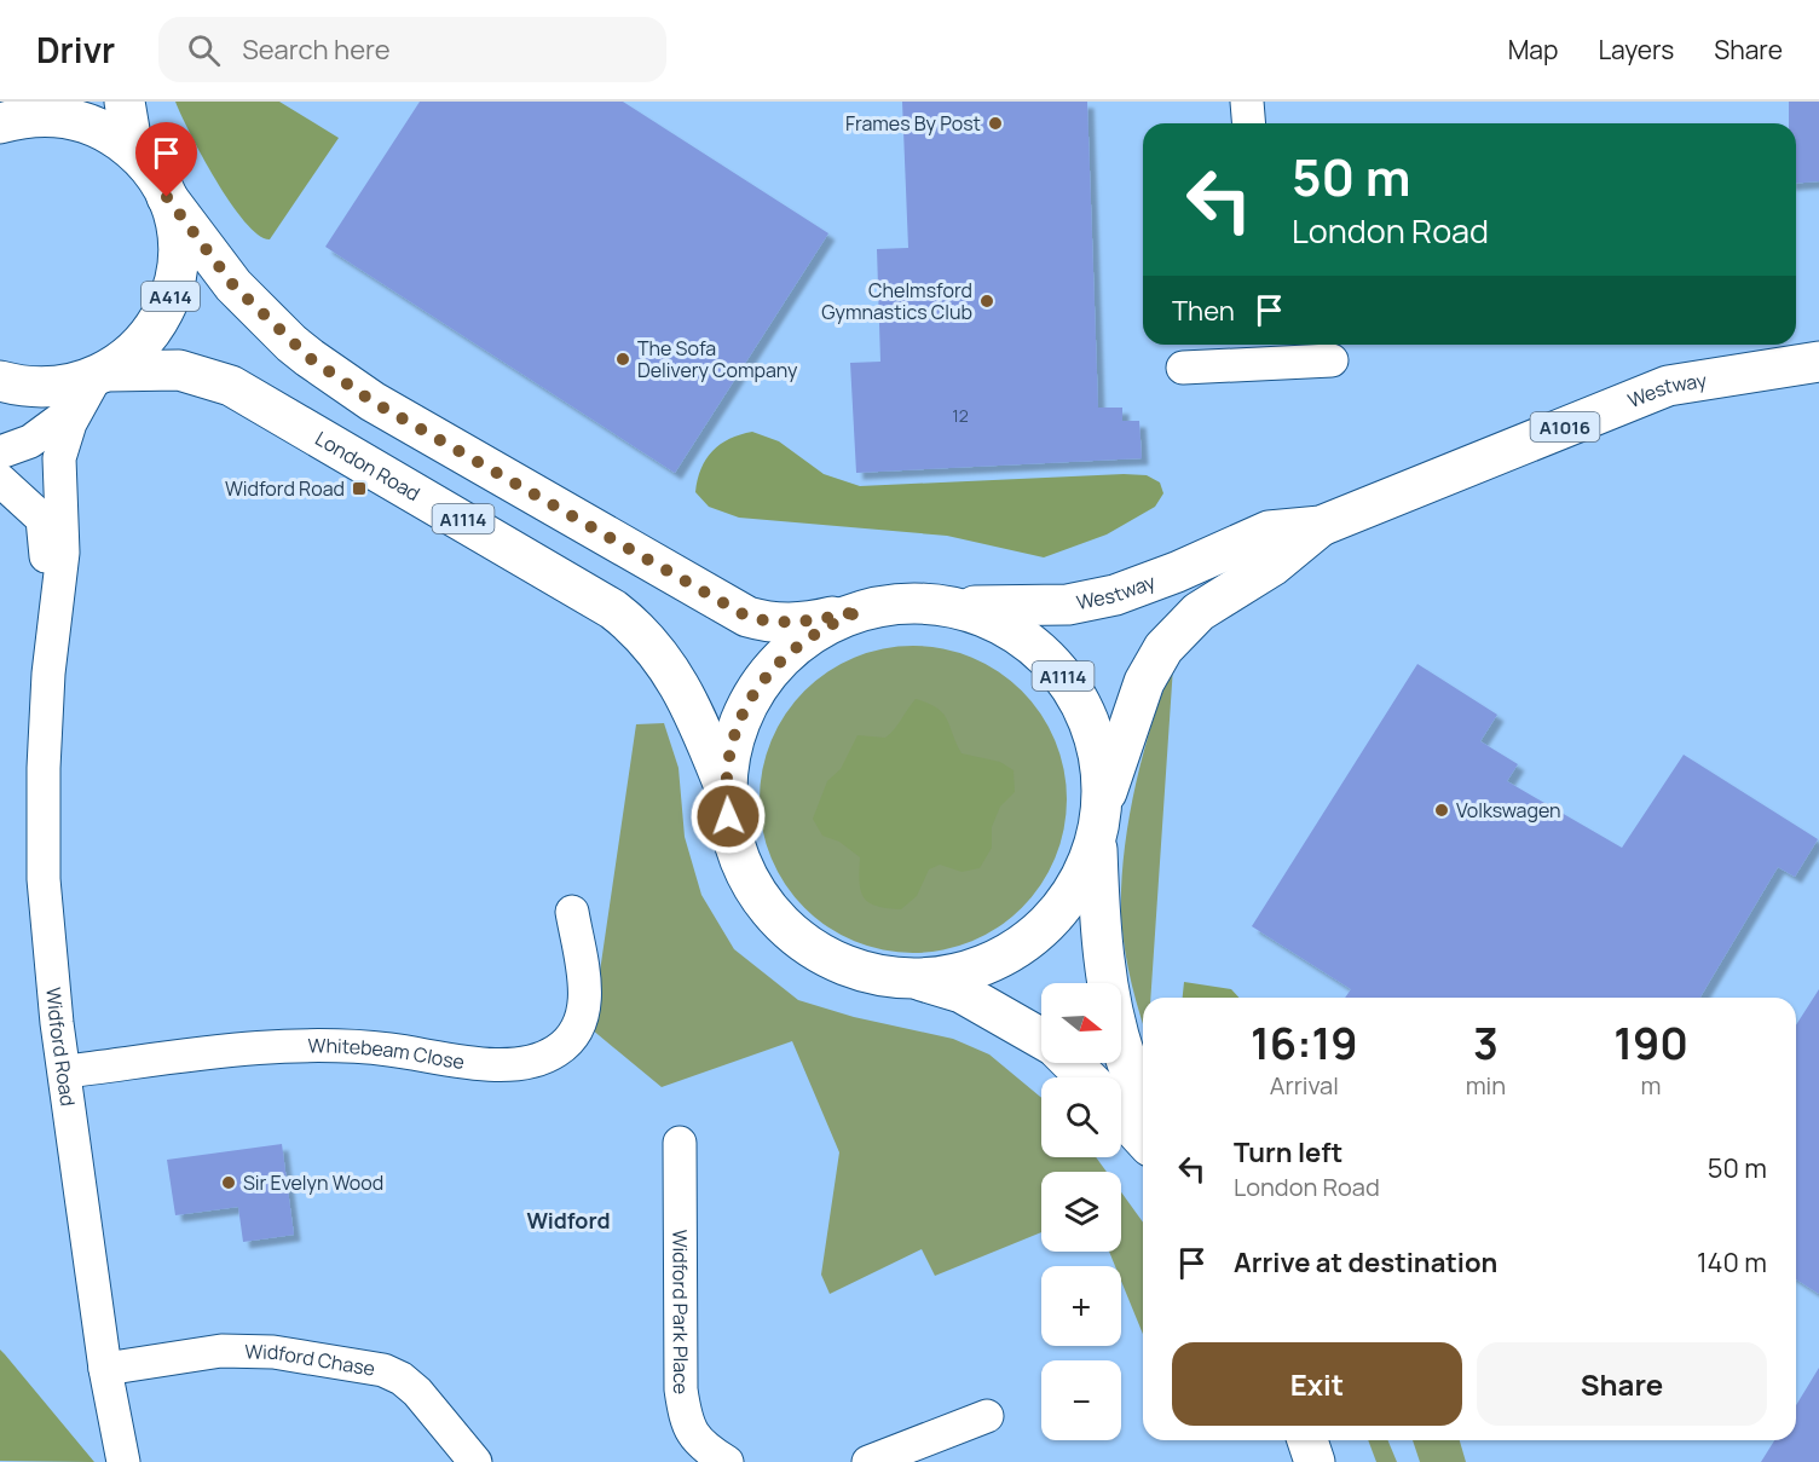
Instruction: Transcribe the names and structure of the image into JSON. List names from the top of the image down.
{
  "streets": {
    "main road": [
      "A414",
      "Westway",
      "A1016",
      "London Road",
      "A1114"
    ],
    "street": [
      "Widford Road",
      "Whitebeam Close",
      "Widford Park Place",
      "Widford Chase"
    ]
  },
  "crossings": [
    ["A414", "London Road"],
    ["A414", "A1114"],
    ["A414", "Widford Road"],
    ["Westway", "A1114"],
    ["London Road", "A1114"],
    ["London Road", "Widford Road"],
    ["Widford Road", "Whitebeam Close"],
    ["Widford Road", "Widford Chase"]
  ],
  "districts": ["Widford"],
  "places": {
    "other": [
      "Frames By Post",
      "Chelmsford Gymnastics Club",
      "The Sofa Delivery Company",
      "Volkswagen",
      "Sir Evelyn Wood"
    ],
    "transit": ["Widford Road"]
  },
  "house_numbers": ["12"],
  "north": "right",
  "page": {
    "header": "Drivr",
    "search": "Search here",
    "nav": ["Map", "Layers", "Share"],
    "turn": ["50 m", "London Road"],
    "then": "Then",
    "map_buttons": ["+", "−"],
    "eta": [
      "16:19",
      "Arrival",
      "3",
      "min",
      "190",
      "m"
    ],
    "list": [
      {
        "name": "Turn left",
        "note": "London Road",
        "value": "50 m"
      },
      {
        "name": "Arrive at destination",
        "value": "140 m"
      }
    ],
    "buttons": ["Exit", "Share"]
  }
}
